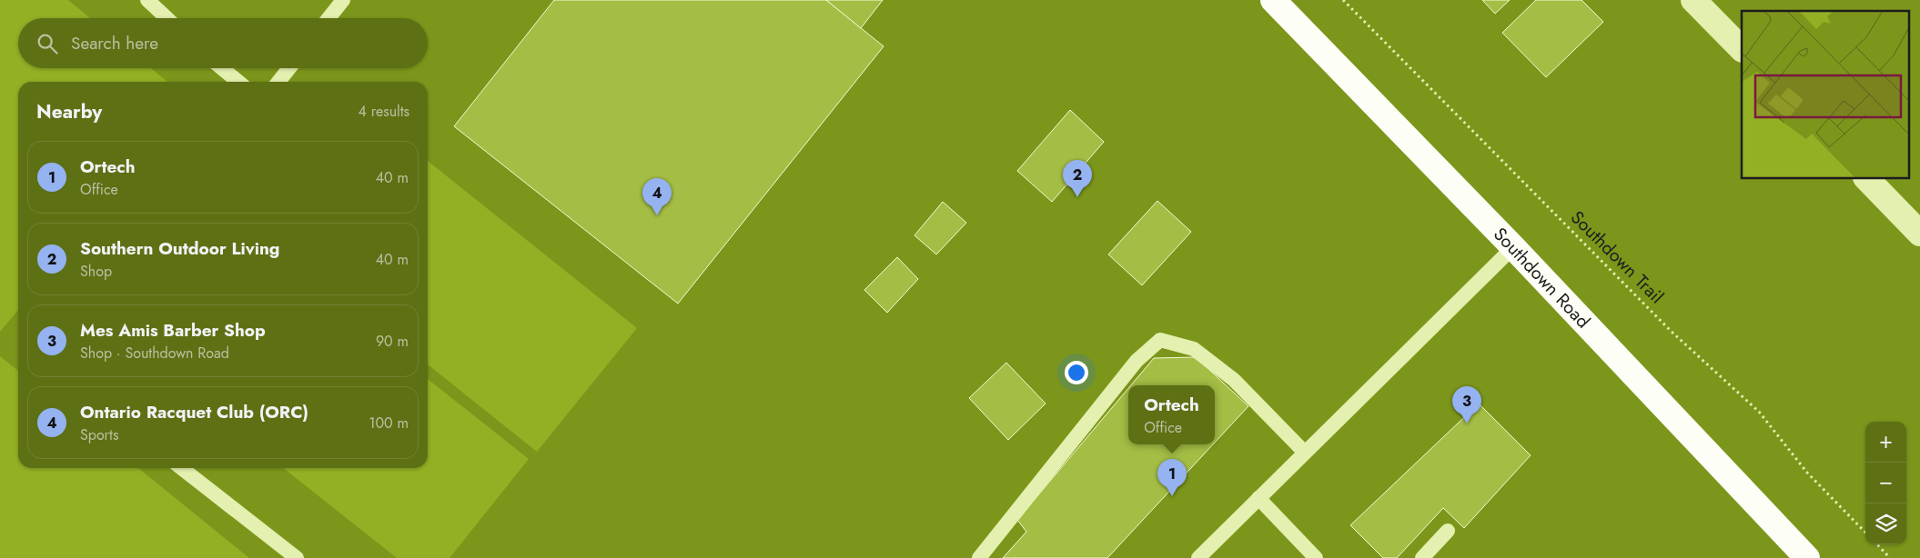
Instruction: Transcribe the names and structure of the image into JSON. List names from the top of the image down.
{
  "streets": {
    "main road": ["Southdown Road"],
    "path": ["Southdown Trail"]
  },
  "page": {
    "search": "Search here",
    "heading": ["Nearby", "4 results"],
    "list": [
      {
        "mark": "1",
        "name": "Ortech",
        "note": "Office",
        "value": "40 m"
      },
      {
        "mark": "2",
        "name": "Southern Outdoor Living",
        "note": "Shop",
        "value": "40 m"
      },
      {
        "mark": "3",
        "name": "Mes Amis Barber Shop",
        "note": "Shop · Southdown Road",
        "value": "90 m"
      },
      {
        "mark": "4",
        "name": "Ontario Racquet Club (ORC)",
        "note": "Sports",
        "value": "100 m"
      }
    ],
    "pins": [
      "2",
      "4",
      "3",
      "1"
    ],
    "popup": ["Ortech", "Office"],
    "map_buttons": ["+", "−"]
  }
}
